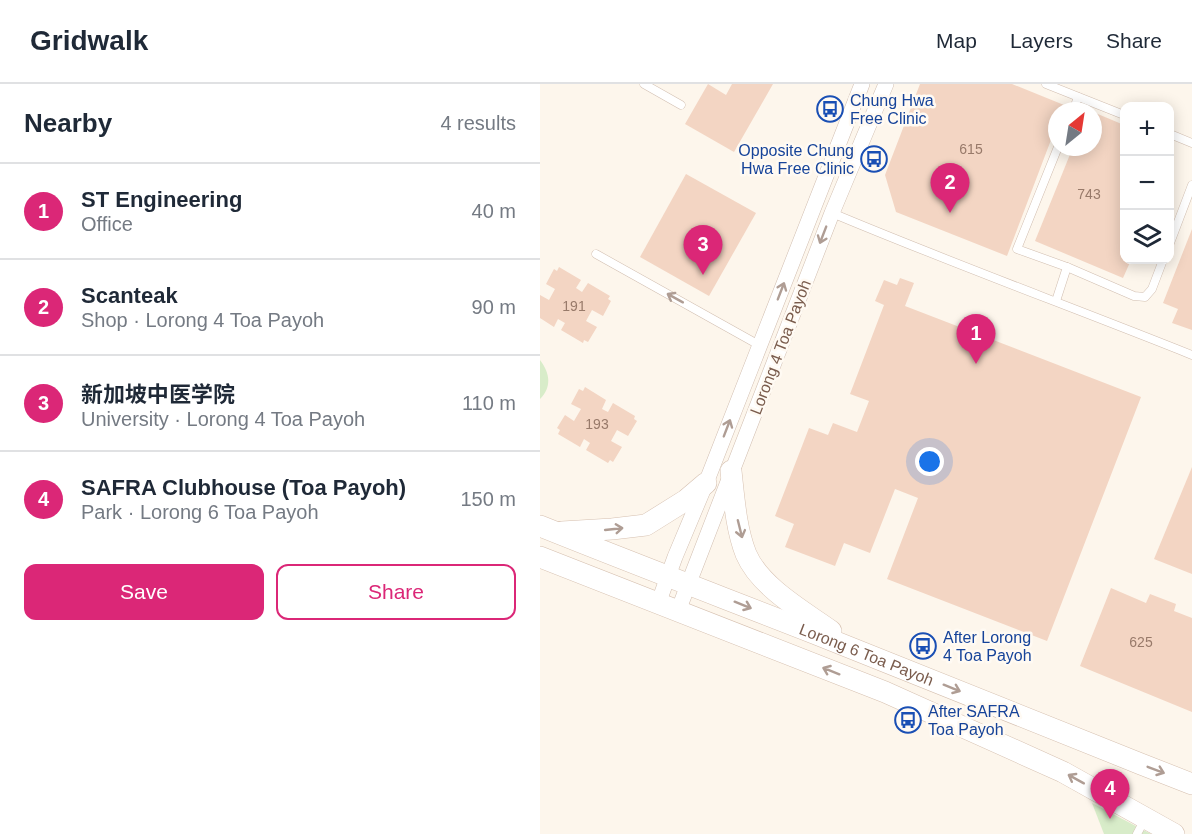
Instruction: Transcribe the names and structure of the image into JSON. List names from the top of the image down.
{
  "streets": {
    "main road": ["Lorong 6 Toa Payoh"],
    "street": ["Lorong 4 Toa Payoh"]
  },
  "crossings": [
    ["Lorong 4 Toa Payoh", "Lorong 6 Toa Payoh"]
  ],
  "places": {
    "bus stop": [
      "Chung Hwa Free Clinic",
      "Opposite Chung Hwa Free Clinic",
      "After Lorong 4 Toa Payoh",
      "After SAFRA Toa Payoh"
    ]
  },
  "house_numbers": [
    "615",
    "743",
    "191",
    "193",
    "625"
  ],
  "north": "top right",
  "page": {
    "header": "Gridwalk",
    "nav": ["Map", "Layers", "Share"],
    "heading": ["Nearby", "4 results"],
    "map_buttons": ["+", "−"],
    "list": [
      {
        "mark": "1",
        "name": "ST Engineering",
        "note": "Office",
        "value": "40 m"
      },
      {
        "mark": "2",
        "name": "Scanteak",
        "note": "Shop · Lorong 4 Toa Payoh",
        "value": "90 m"
      },
      {
        "mark": "3",
        "name": "新加坡中医学院",
        "note": "University · Lorong 4 Toa Payoh",
        "value": "110 m"
      },
      {
        "mark": "4",
        "name": "SAFRA Clubhouse (Toa Payoh)",
        "note": "Park · Lorong 6 Toa Payoh",
        "value": "150 m"
      }
    ],
    "pins": [
      "2",
      "3",
      "1",
      "4"
    ],
    "buttons": ["Save", "Share"]
  }
}
